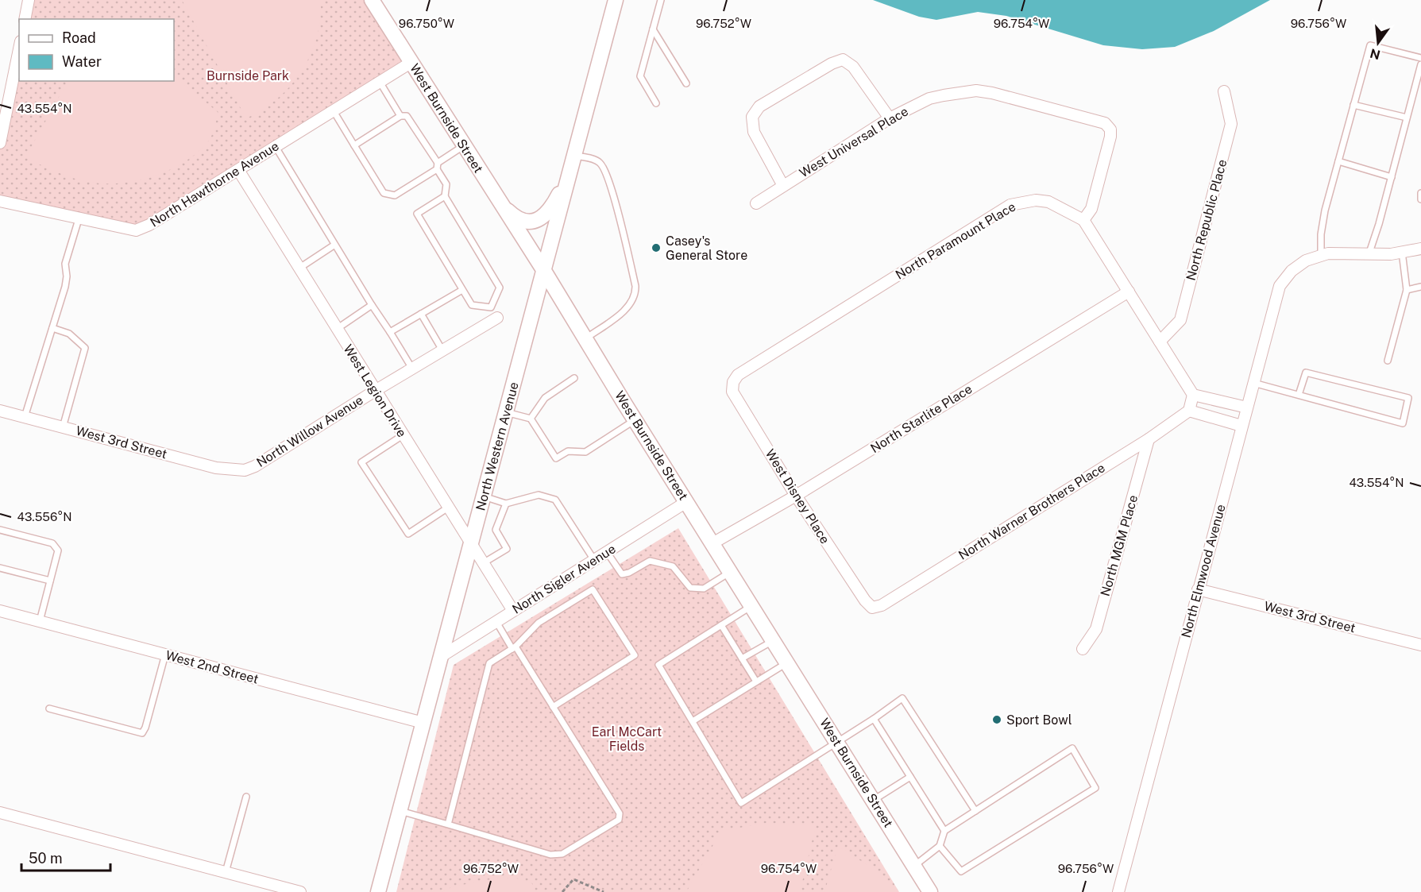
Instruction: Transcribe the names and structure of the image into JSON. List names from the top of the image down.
{
  "streets": {
    "main road": ["West Burnside Street", "North Western Avenue"],
    "street": [
      "West Universal Place",
      "North Hawthorne Avenue",
      "North Republic Place",
      "North Paramount Place",
      "West Legion Drive",
      "North Starlite Place",
      "North Willow Avenue",
      "West 3rd Street",
      "West Disney Place",
      "North Warner Brothers Place",
      "North MGM Place",
      "North Elmwood Avenue",
      "North Sigler Avenue",
      "West 2nd Street"
    ]
  },
  "crossings": [
    ["West Burnside Street", "North Hawthorne Avenue"],
    ["West Burnside Street", "North Starlite Place"],
    ["West Burnside Street", "North Western Avenue"],
    ["West Burnside Street", "North Sigler Avenue"],
    ["West Universal Place", "North Paramount Place"],
    ["North Hawthorne Avenue", "West Legion Drive"],
    ["North Paramount Place", "West Disney Place"],
    ["West Legion Drive", "North Willow Avenue"],
    ["West Legion Drive", "North Western Avenue"],
    ["West Legion Drive", "North Sigler Avenue"],
    ["North Starlite Place", "West Disney Place"],
    ["North Willow Avenue", "West 3rd Street"],
    ["West 3rd Street", "North Elmwood Avenue"],
    ["North Western Avenue", "North Sigler Avenue"],
    ["North Western Avenue", "West 2nd Street"],
    ["West Disney Place", "North Warner Brothers Place"],
    ["North Warner Brothers Place", "North MGM Place"]
  ],
  "parks": ["Burnside Park", "Earl McCart Fields"],
  "places": ["Casey's General Store", "Sport Bowl"],
  "legend": ["Road", "Water"],
  "scale_bar": "50 m",
  "north": "bottom",
  "coordinates": [
    "96.750°W",
    "96.752°W",
    "96.754°W",
    "96.756°W",
    "43.554°N",
    "43.556°N"
  ]
}
